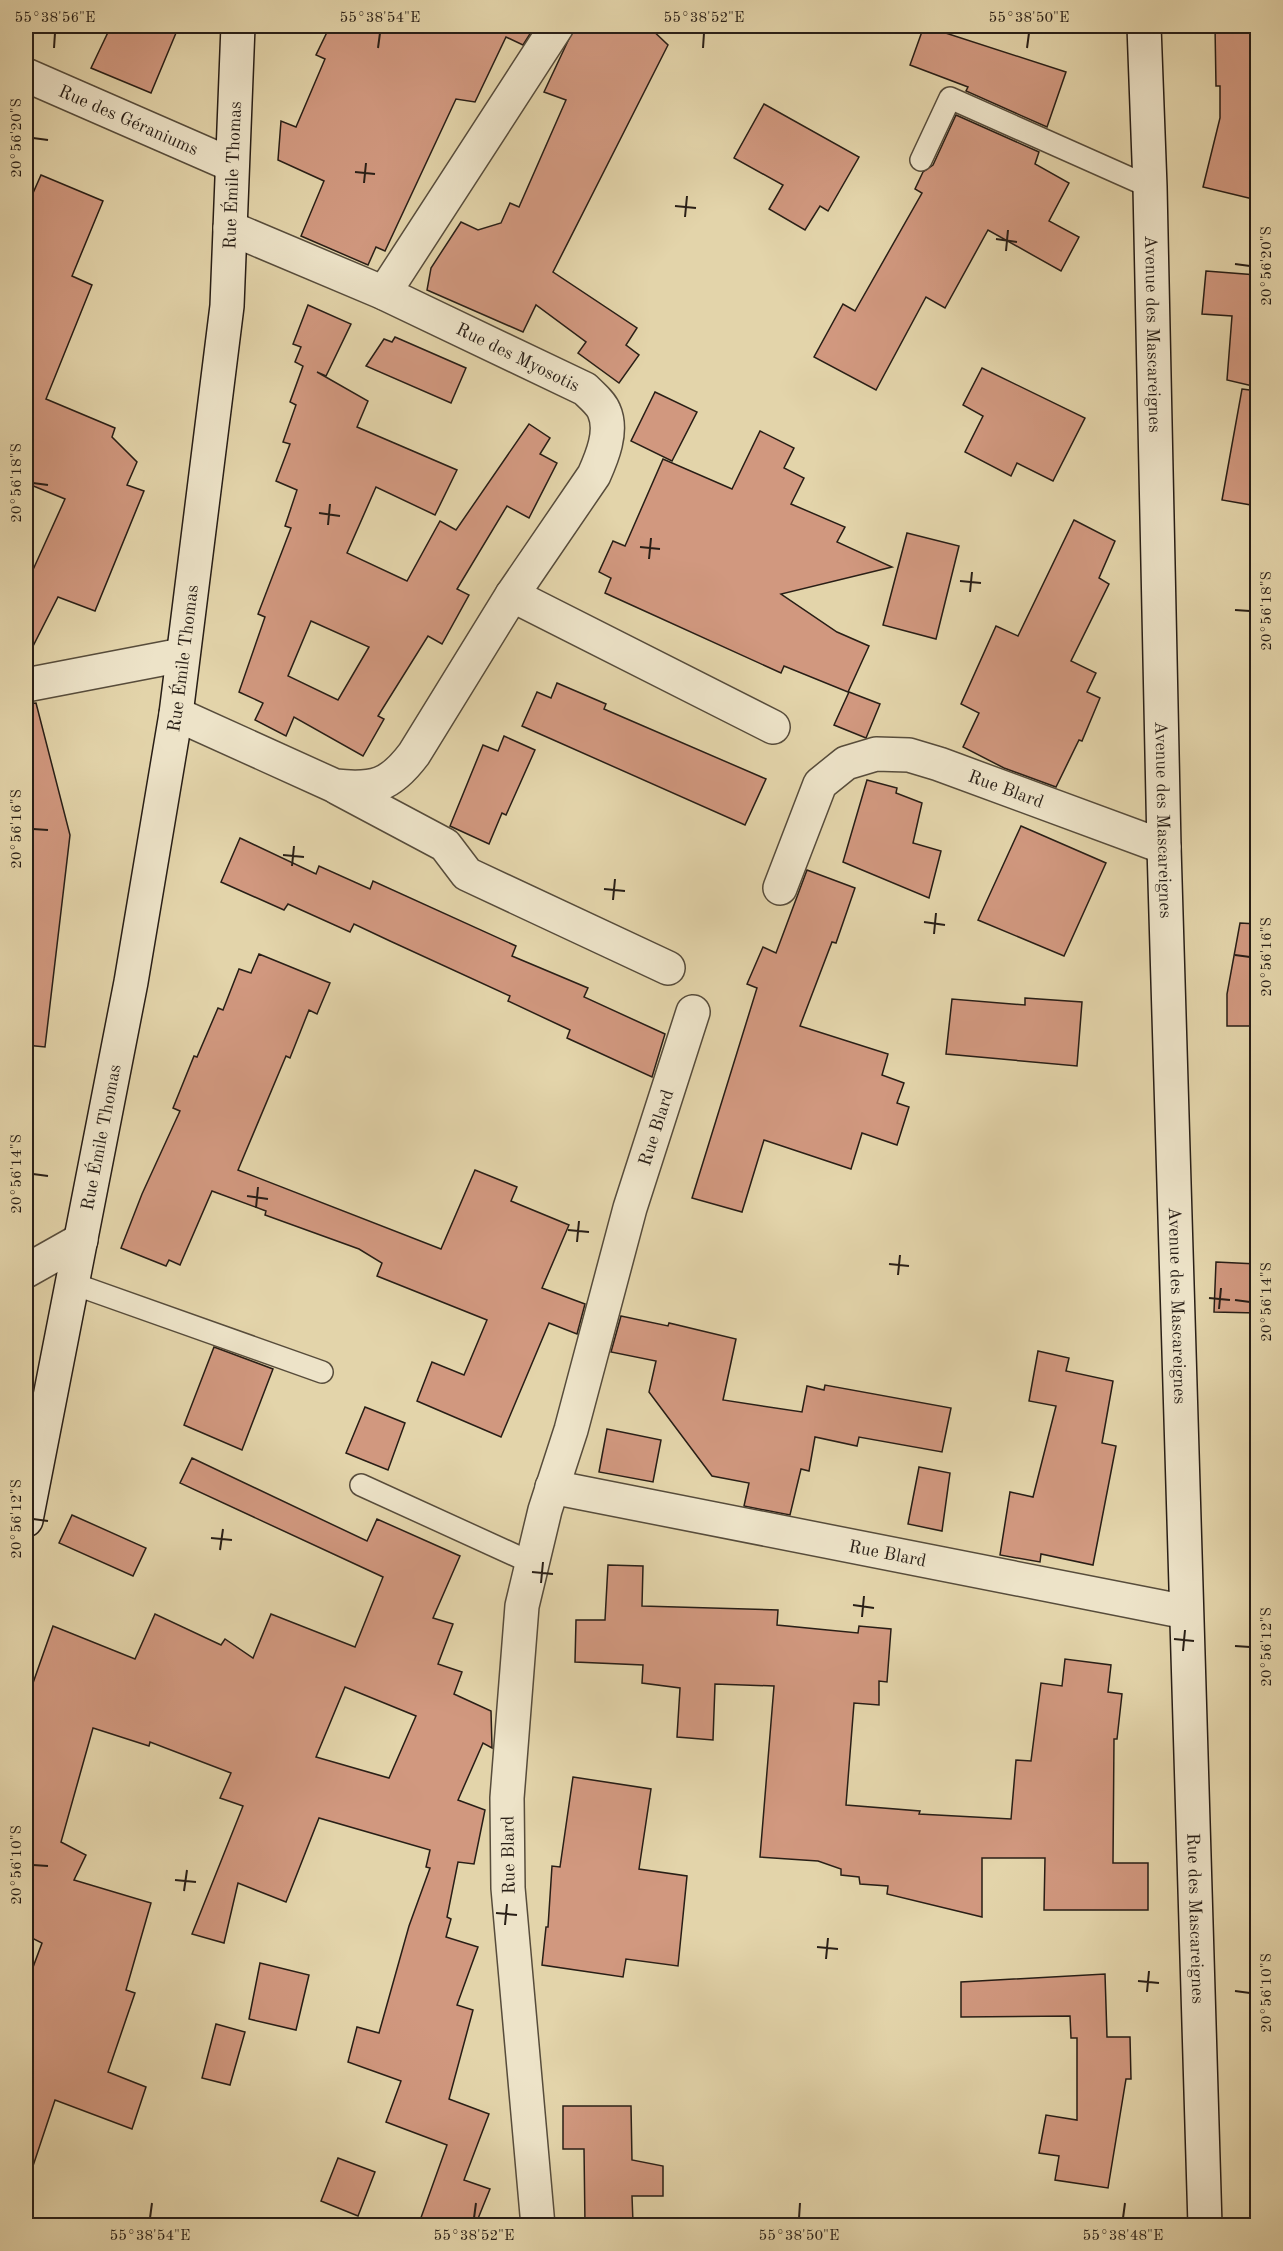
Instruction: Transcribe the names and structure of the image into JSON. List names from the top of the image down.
{
  "streets": {
    "street": [
      "Rue des Géraniums",
      "Rue Émile Thomas",
      "Avenue des Mascareignes",
      "Rue des Myosotis",
      "Rue Blard",
      "Rue des Mascareignes"
    ]
  },
  "crossings": [
    ["Rue des Géraniums", "Rue Émile Thomas"],
    ["Rue Émile Thomas", "Rue des Myosotis"],
    ["Avenue des Mascareignes", "Rue Blard"],
    ["Avenue des Mascareignes", "Rue des Mascareignes"],
    ["Rue Blard", "Rue des Mascareignes"]
  ],
  "coordinates": [
    "55°38'56\"E",
    "55°38'54\"E",
    "55°38'52\"E",
    "55°38'50\"E",
    "20°56'20\"S",
    "20°56'18\"S",
    "20°56'16\"S",
    "20°56'14\"S",
    "20°56'12\"S",
    "20°56'10\"S",
    "55°38'48\"E"
  ]
}
